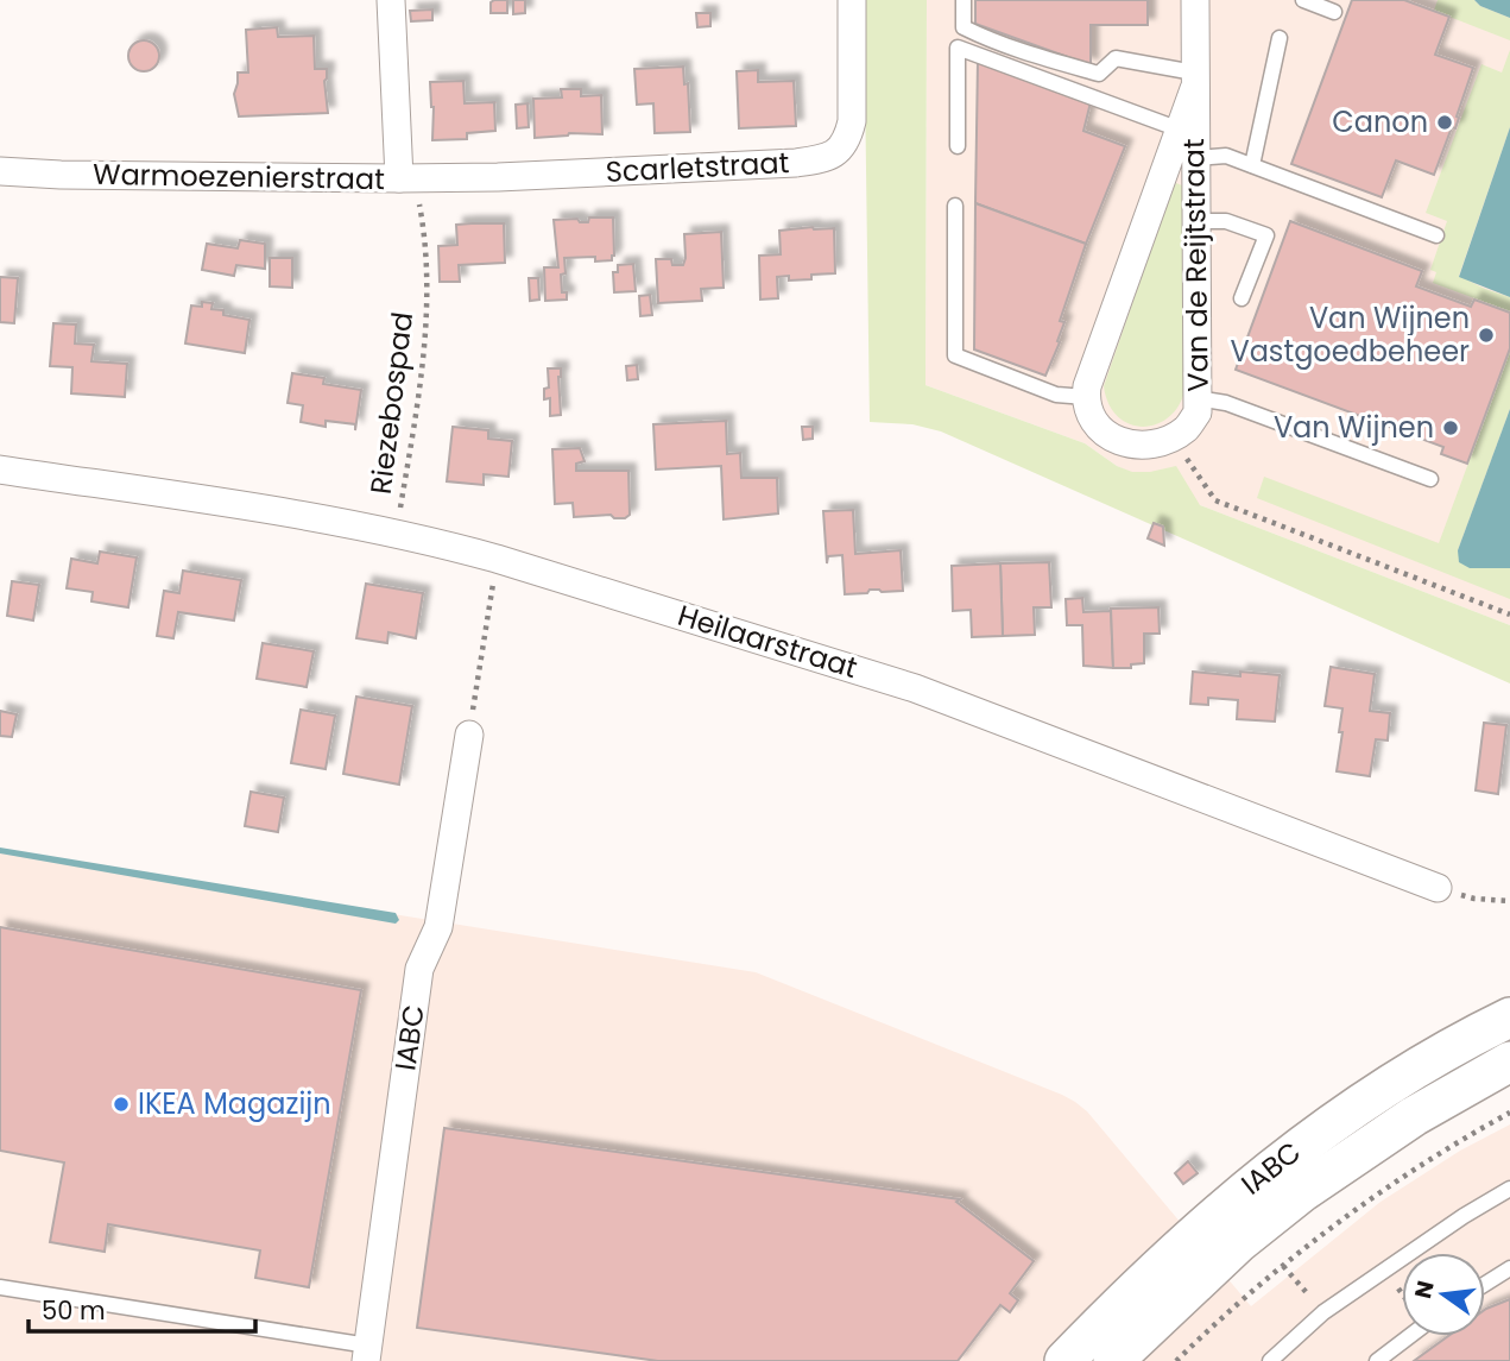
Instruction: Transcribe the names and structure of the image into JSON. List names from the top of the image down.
{
  "streets": {
    "street": [
      "Scarletstraat",
      "Warmoezenierstraat",
      "Van de Reijtstraat",
      "Heilaarstraat",
      "IABC"
    ],
    "path": ["Riezebospad"]
  },
  "crossings": [
    ["Scarletstraat", "Warmoezenierstraat"],
    ["Scarletstraat", "Riezebospad"],
    ["Warmoezenierstraat", "Riezebospad"],
    ["Riezebospad", "Heilaarstraat"]
  ],
  "places": [
    "Canon",
    "Van Wijnen Vastgoedbeheer",
    "Van Wijnen",
    "IKEA Magazijn"
  ],
  "scale_bar": "50 m",
  "north": "left"
}
